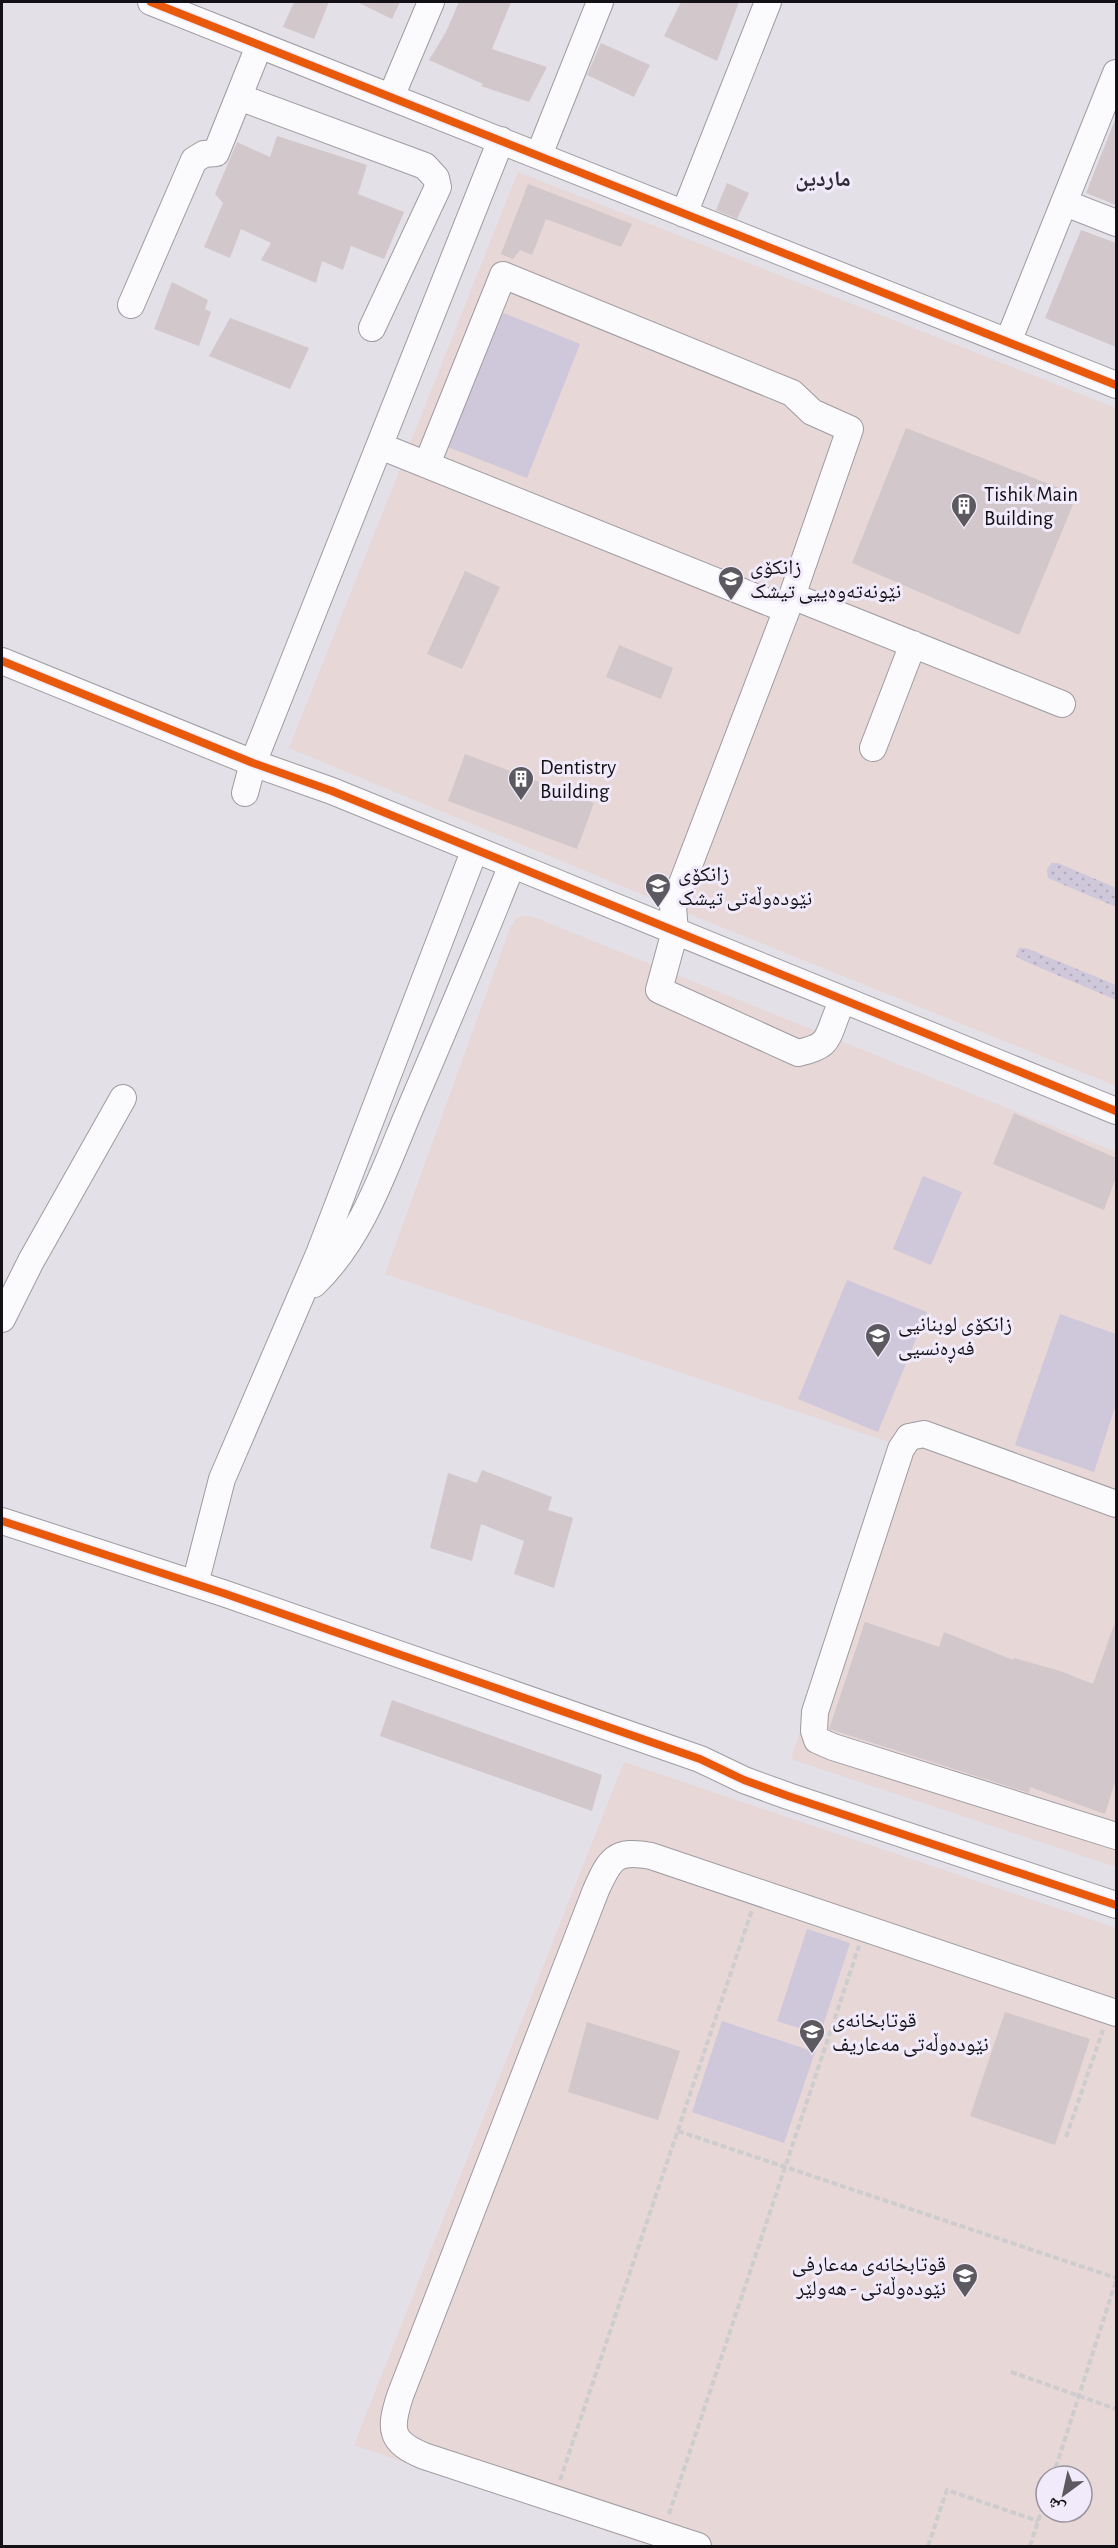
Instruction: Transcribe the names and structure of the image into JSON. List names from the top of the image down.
{
  "districts": ["ماردین"],
  "places": {
    "building": ["Tishik Main Building", "Dentistry Building"],
    "school or university": [
      "زانکۆی نێونەتەوەییی تیشک",
      "زانکۆی نێودەوڵەتی تیشک",
      "زانکۆی لوبنانیی فەڕەنسیی",
      "قوتابخانەی نێودەوڵەتی مەعاریف",
      "قوتابخانەی مەعارفی نێودەوڵەتی - هەولێر"
    ]
  },
  "north": "bottom left"
}
